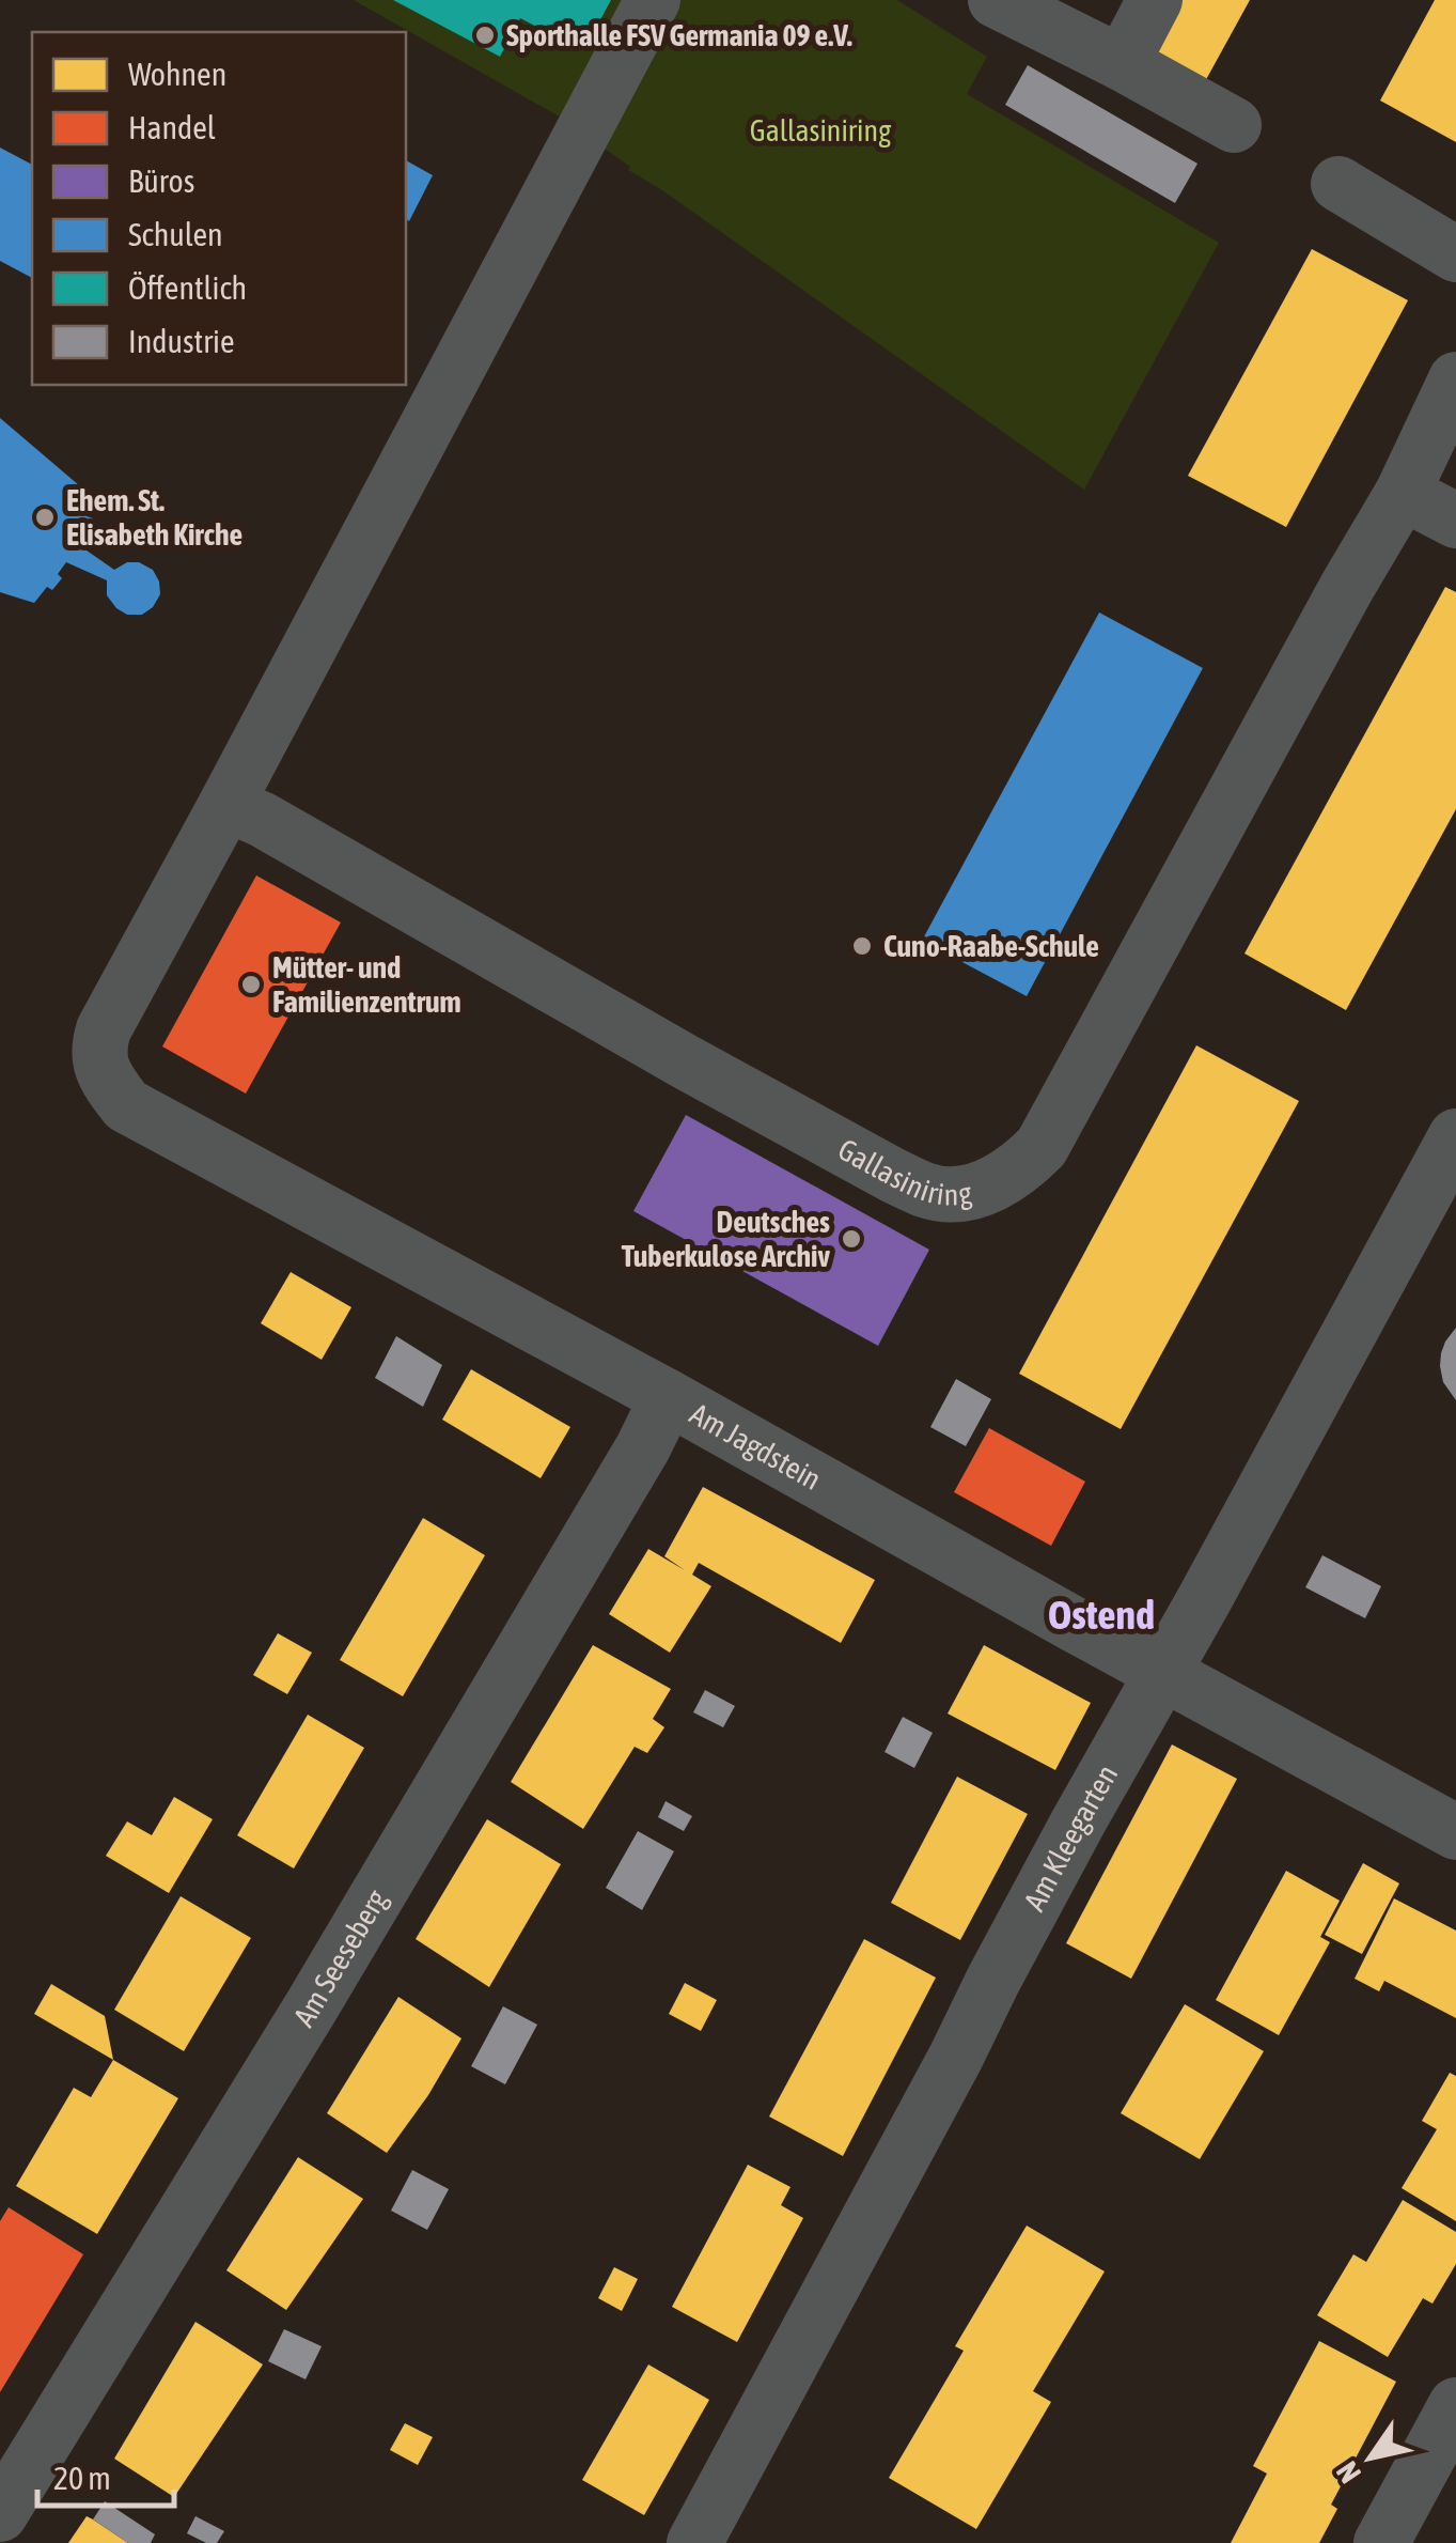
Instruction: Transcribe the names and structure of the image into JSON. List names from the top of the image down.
{
  "streets": {
    "street": [
      "Gallasiniring",
      "Am Jagdstein",
      "Am Kleegarten",
      "Am Seeseberg"
    ]
  },
  "crossings": [
    ["Gallasiniring", "Am Jagdstein"],
    ["Am Jagdstein", "Am Kleegarten"],
    ["Am Jagdstein", "Am Seeseberg"]
  ],
  "districts": ["Ostend"],
  "parks": ["Gallasiniring"],
  "places": [
    "Sporthalle FSV Germania 09 e.V.",
    "Ehem. St. Elisabeth Kirche",
    "Cuno-Raabe-Schule",
    "Mütter- und Familienzentrum",
    "Deutsches Tuberkulose Archiv"
  ],
  "legend": [
    "Wohnen",
    "Handel",
    "Büros",
    "Schulen",
    "Öffentlich",
    "Industrie"
  ],
  "scale_bar": "20 m",
  "north": "bottom left"
}
